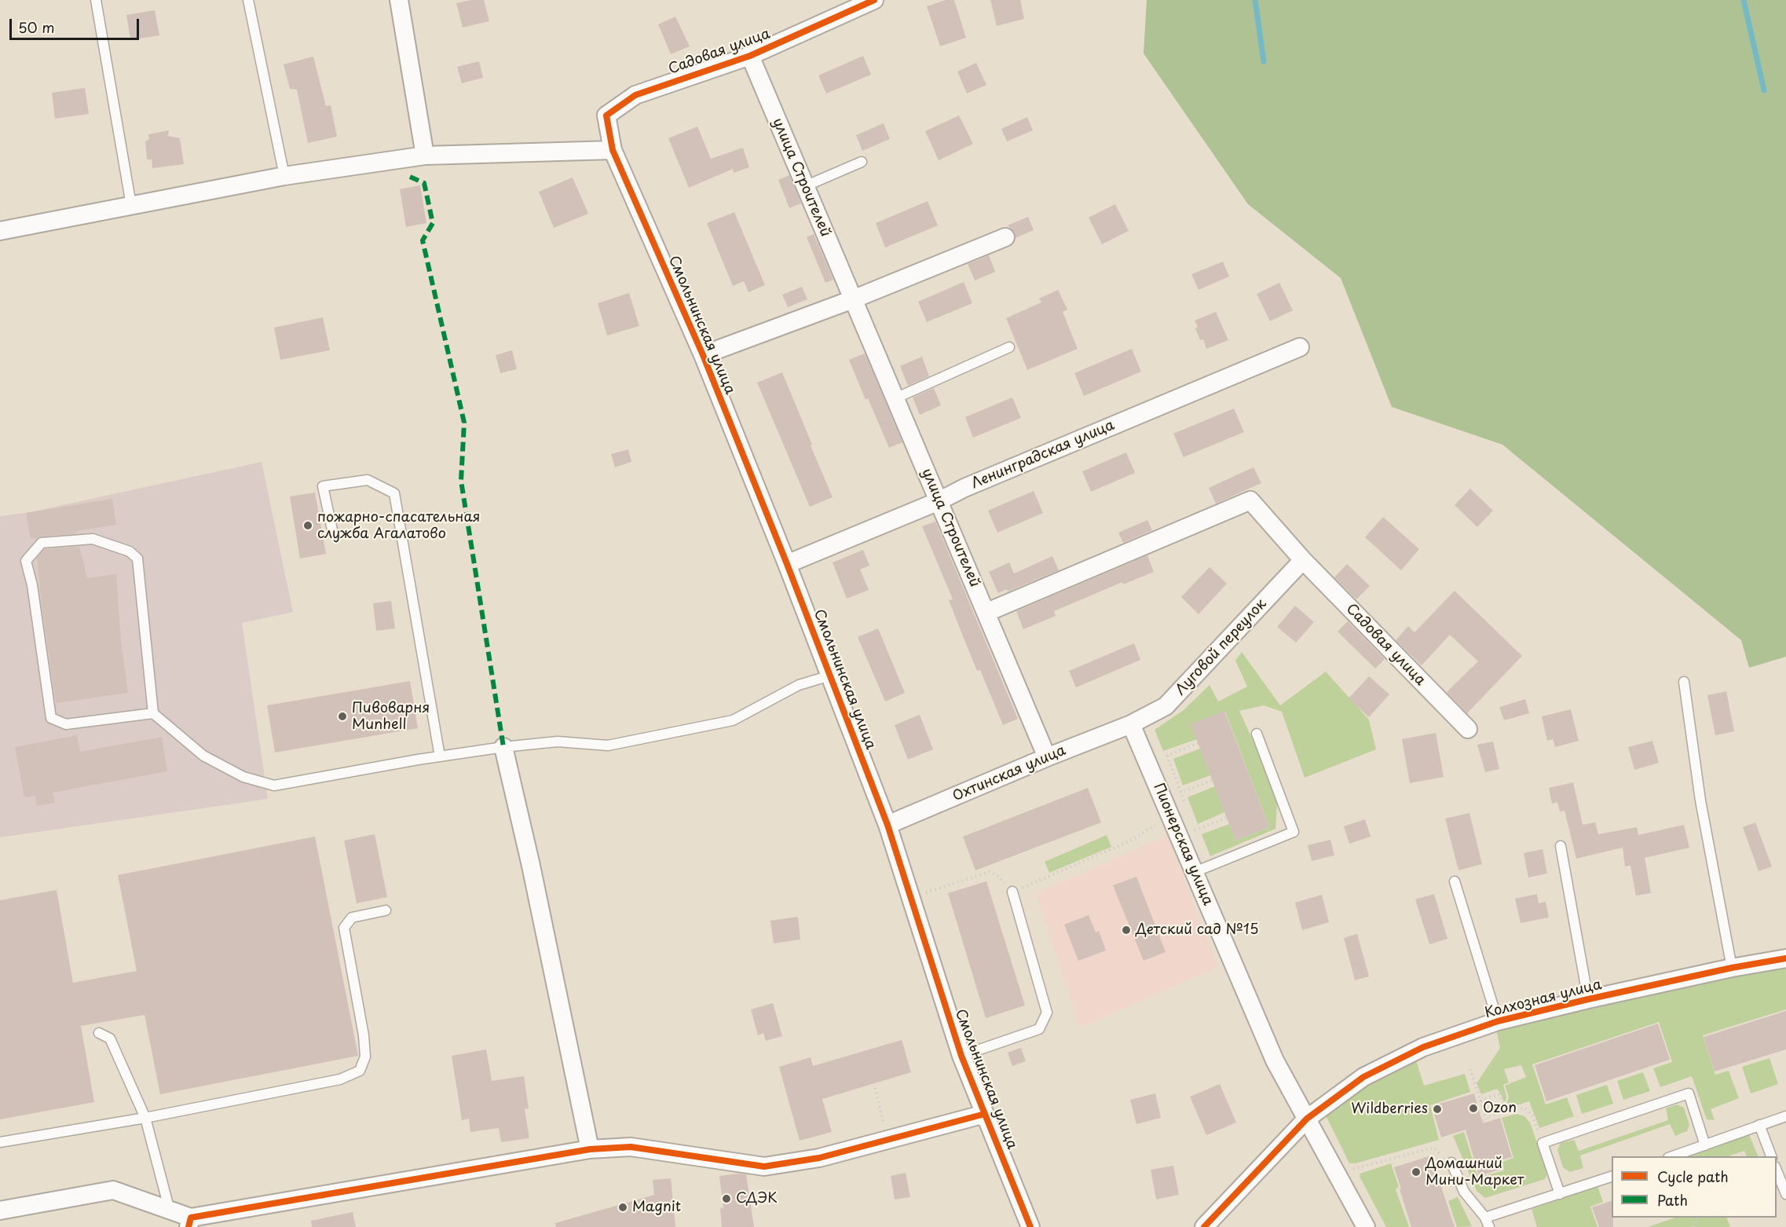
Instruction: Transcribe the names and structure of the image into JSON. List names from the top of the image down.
{
  "streets": {
    "street": [
      "Садовая улица",
      "улица Строителей",
      "Смольнинская улица",
      "Ленинградская улица",
      "Луговой переулок",
      "Охтинская улица",
      "Пионерская улица",
      "Колхозная улица"
    ]
  },
  "crossings": [
    ["Садовая улица", "улица Строителей"],
    ["Садовая улица", "Смольнинская улица"],
    ["Садовая улица", "Луговой переулок"],
    ["улица Строителей", "Ленинградская улица"],
    ["улица Строителей", "Охтинская улица"],
    ["Смольнинская улица", "Ленинградская улица"],
    ["Смольнинская улица", "Охтинская улица"],
    ["Луговой переулок", "Охтинская улица"],
    ["Луговой переулок", "Пионерская улица"],
    ["Охтинская улица", "Пионерская улица"],
    ["Пионерская улица", "Колхозная улица"]
  ],
  "places": [
    "пожарно-спасательная служба Агалатово",
    "Пивоварня Munhell",
    "Детский сад №15",
    "Ozon",
    "Wildberries",
    "Домашний Мини-Маркет",
    "СДЭК",
    "Magnit"
  ],
  "legend": ["Cycle path", "Path"],
  "scale_bar": "50 m"
}
